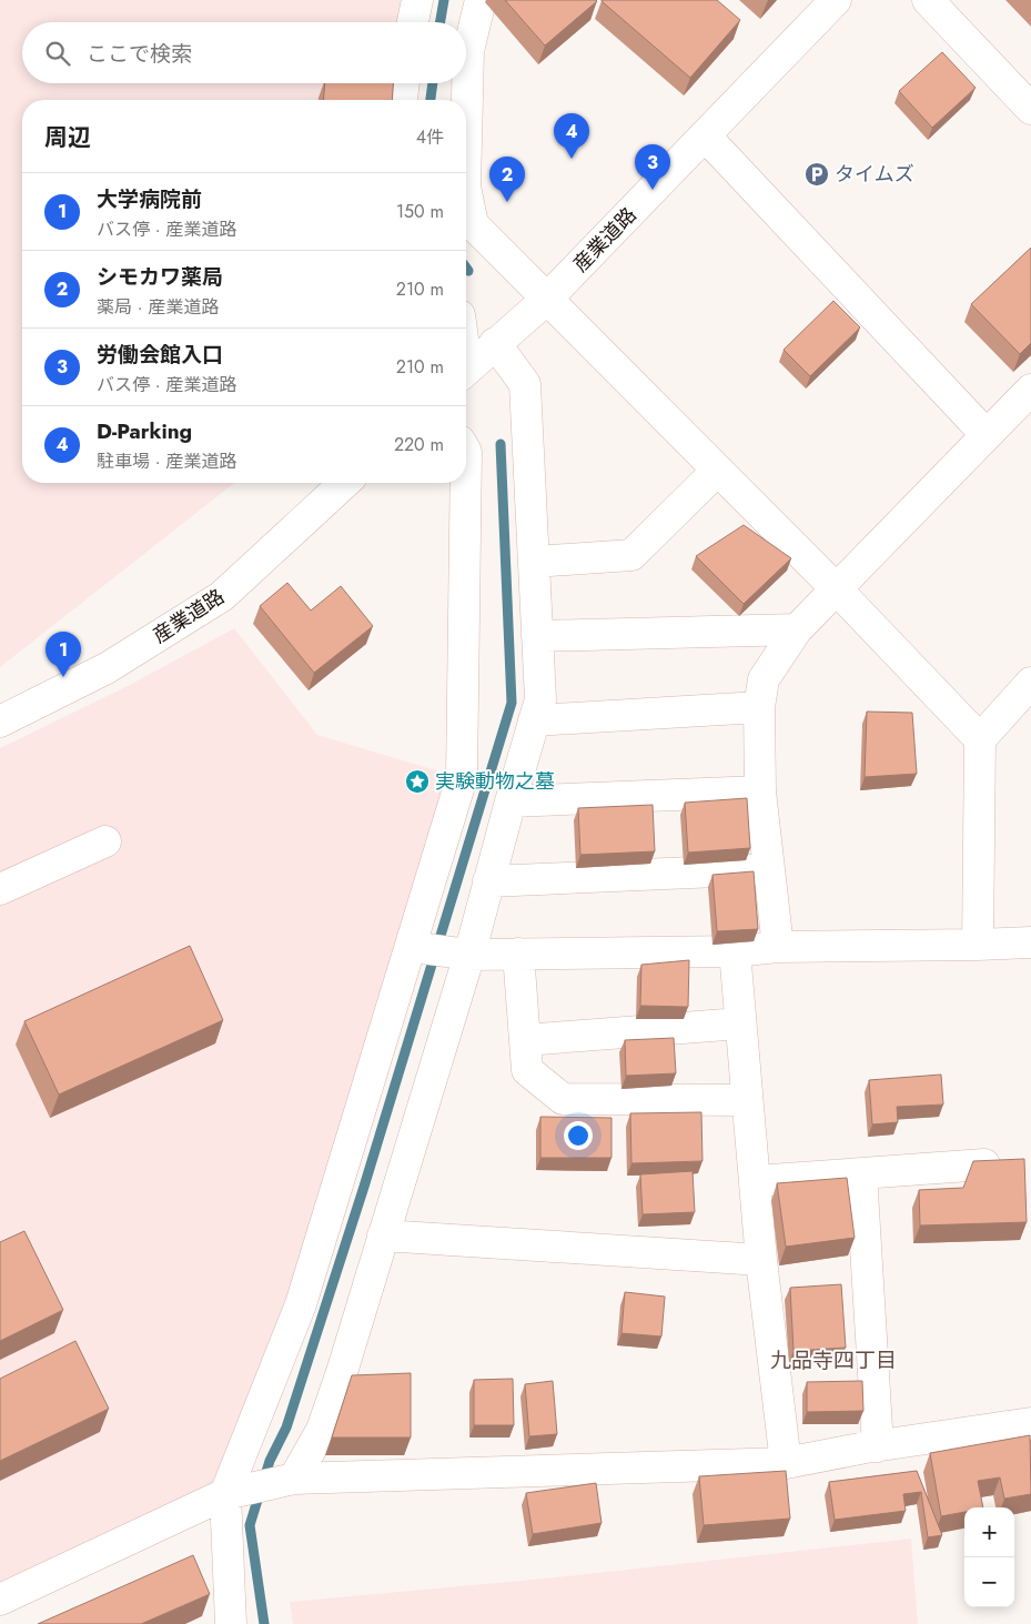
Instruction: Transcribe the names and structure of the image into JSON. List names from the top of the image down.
{
  "streets": {
    "street": ["産業道路"]
  },
  "districts": ["九品寺四丁目"],
  "places": {
    "parking": ["タイムズ"],
    "place": ["実験動物之墓"]
  },
  "page": {
    "search": "ここで検索",
    "heading": ["周辺", "4件"],
    "pins": [
      "4",
      "3",
      "2",
      "1"
    ],
    "list": [
      {
        "mark": "1",
        "name": "大学病院前",
        "note": "バス停 · 産業道路",
        "value": "150 m"
      },
      {
        "mark": "2",
        "name": "シモカワ薬局",
        "note": "薬局 · 産業道路",
        "value": "210 m"
      },
      {
        "mark": "3",
        "name": "労働会館入口",
        "note": "バス停 · 産業道路",
        "value": "210 m"
      },
      {
        "mark": "4",
        "name": "D-Parking",
        "note": "駐車場 · 産業道路",
        "value": "220 m"
      }
    ],
    "map_buttons": ["+", "−"]
  }
}
